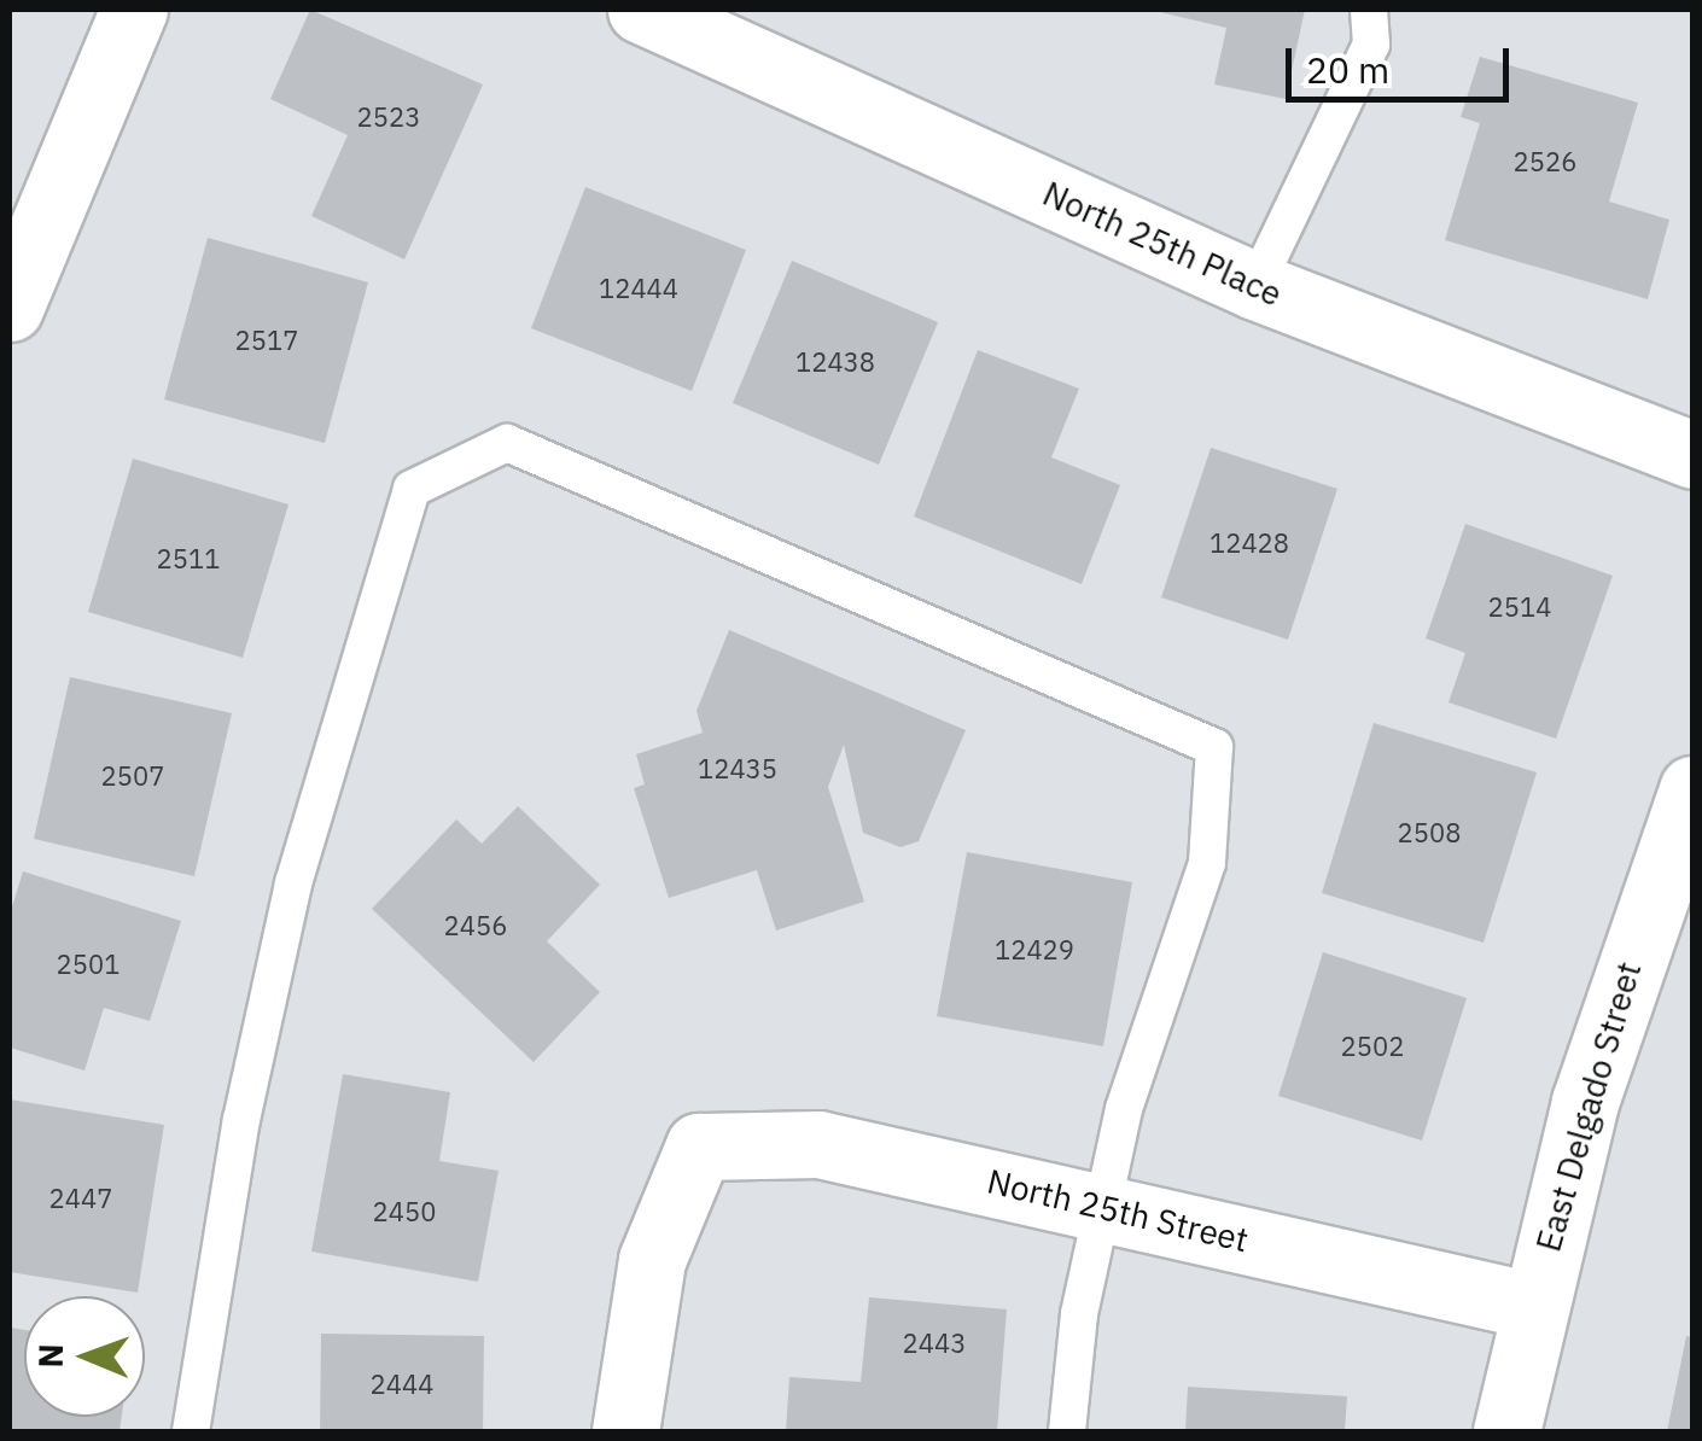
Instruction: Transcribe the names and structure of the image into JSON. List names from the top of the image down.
{
  "streets": {
    "street": ["North 25th Place", "East Delgado Street", "North 25th Street"]
  },
  "crossings": [
    ["East Delgado Street", "North 25th Street"]
  ],
  "house_numbers": [
    "2523",
    "2526",
    "12444",
    "2517",
    "12438",
    "12428",
    "2511",
    "2514",
    "12435",
    "2507",
    "2508",
    "2456",
    "12429",
    "2501",
    "2502",
    "2447",
    "2450",
    "2443",
    "2444"
  ],
  "scale_bar": "20 m",
  "north": "left"
}
